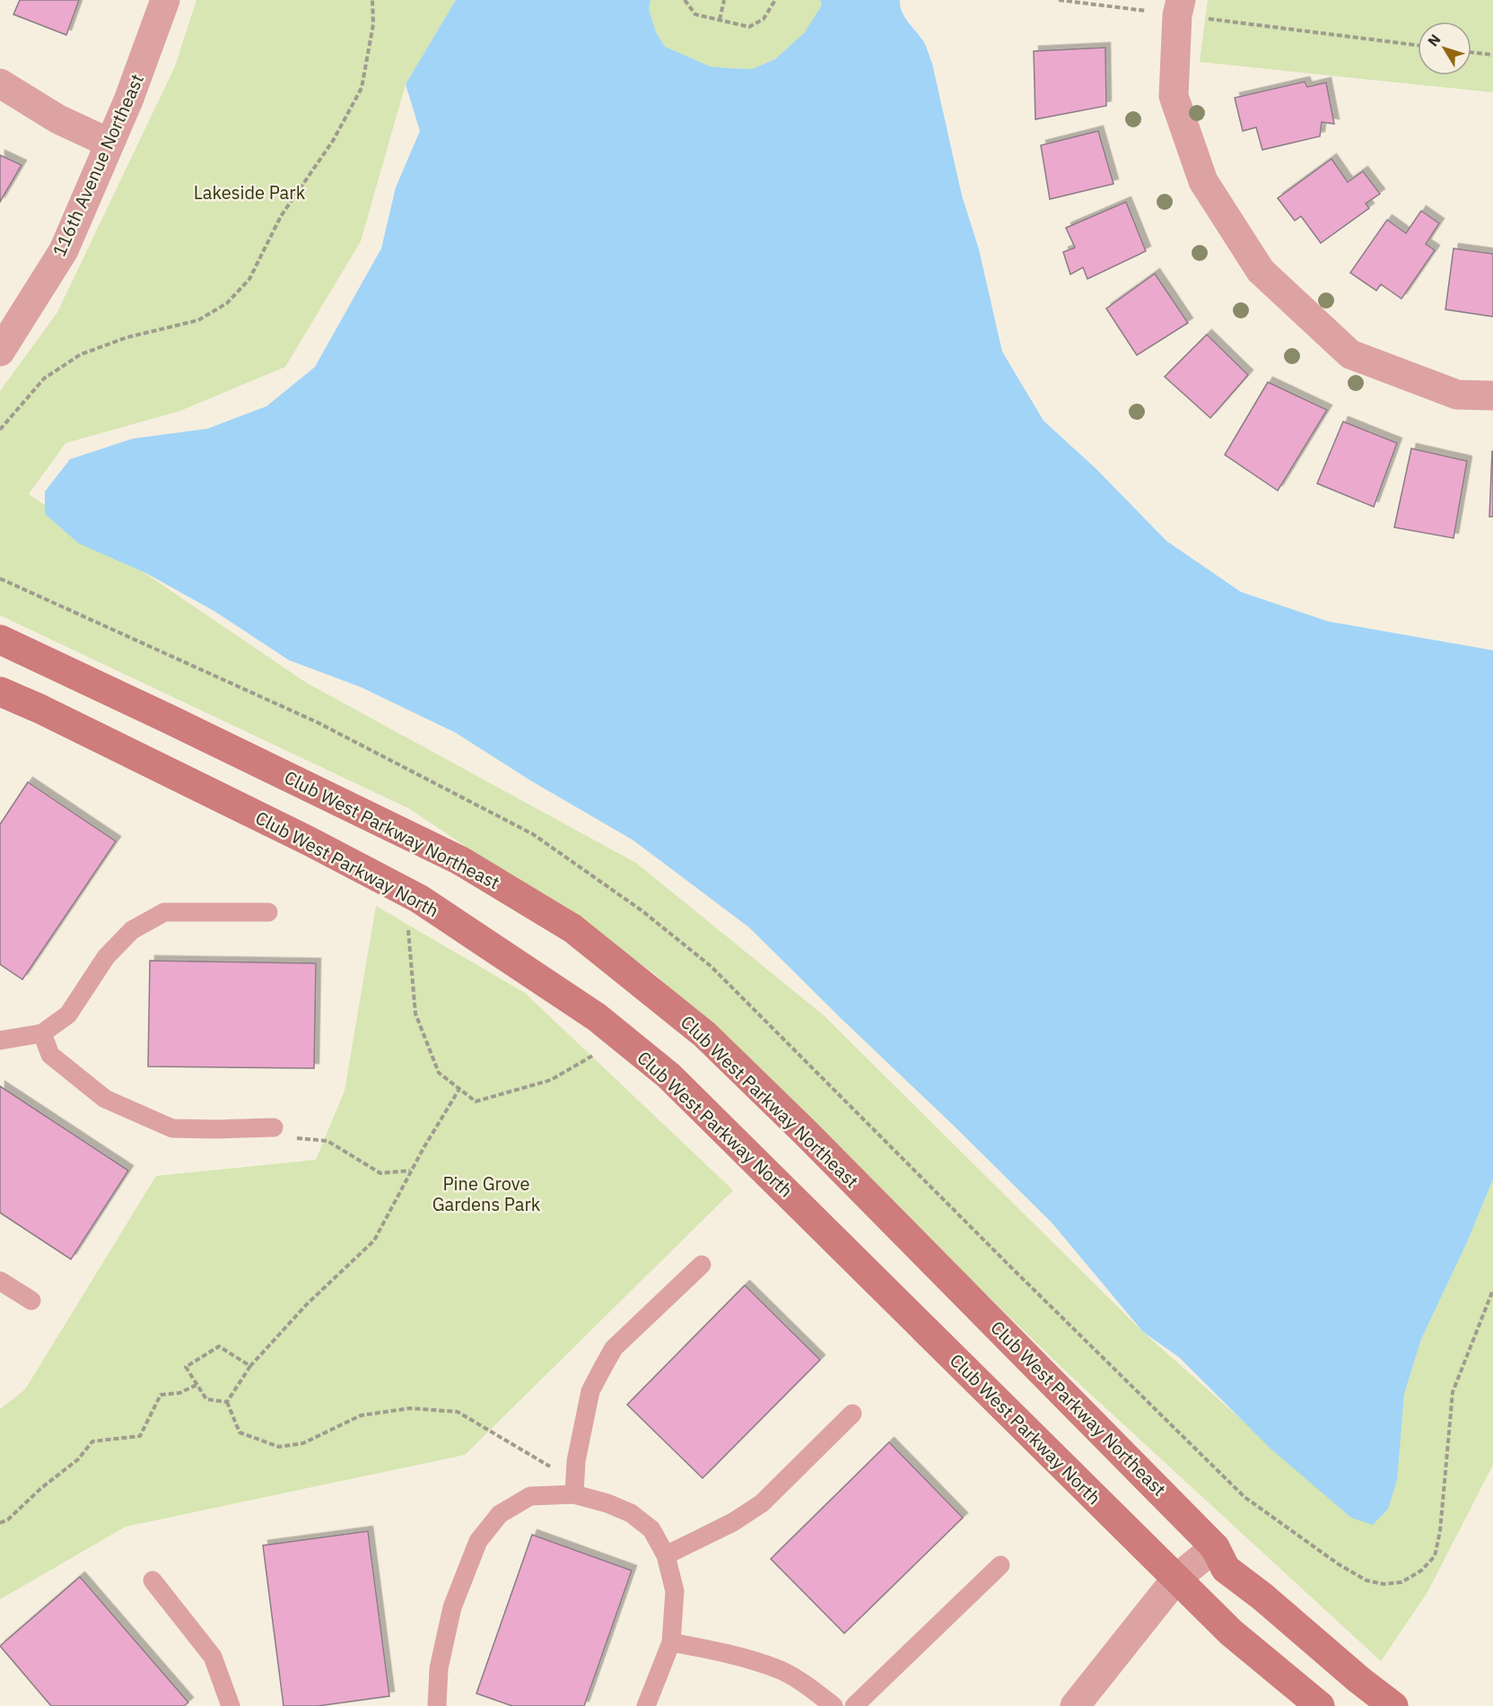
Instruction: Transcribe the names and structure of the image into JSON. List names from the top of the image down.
{
  "streets": {
    "street": ["116th Avenue Northeast", "Club West Parkway Northeast", "Club West Parkway North"]
  },
  "parks": ["Lakeside Park", "Pine Grove Gardens Park"],
  "north": "top left"
}
